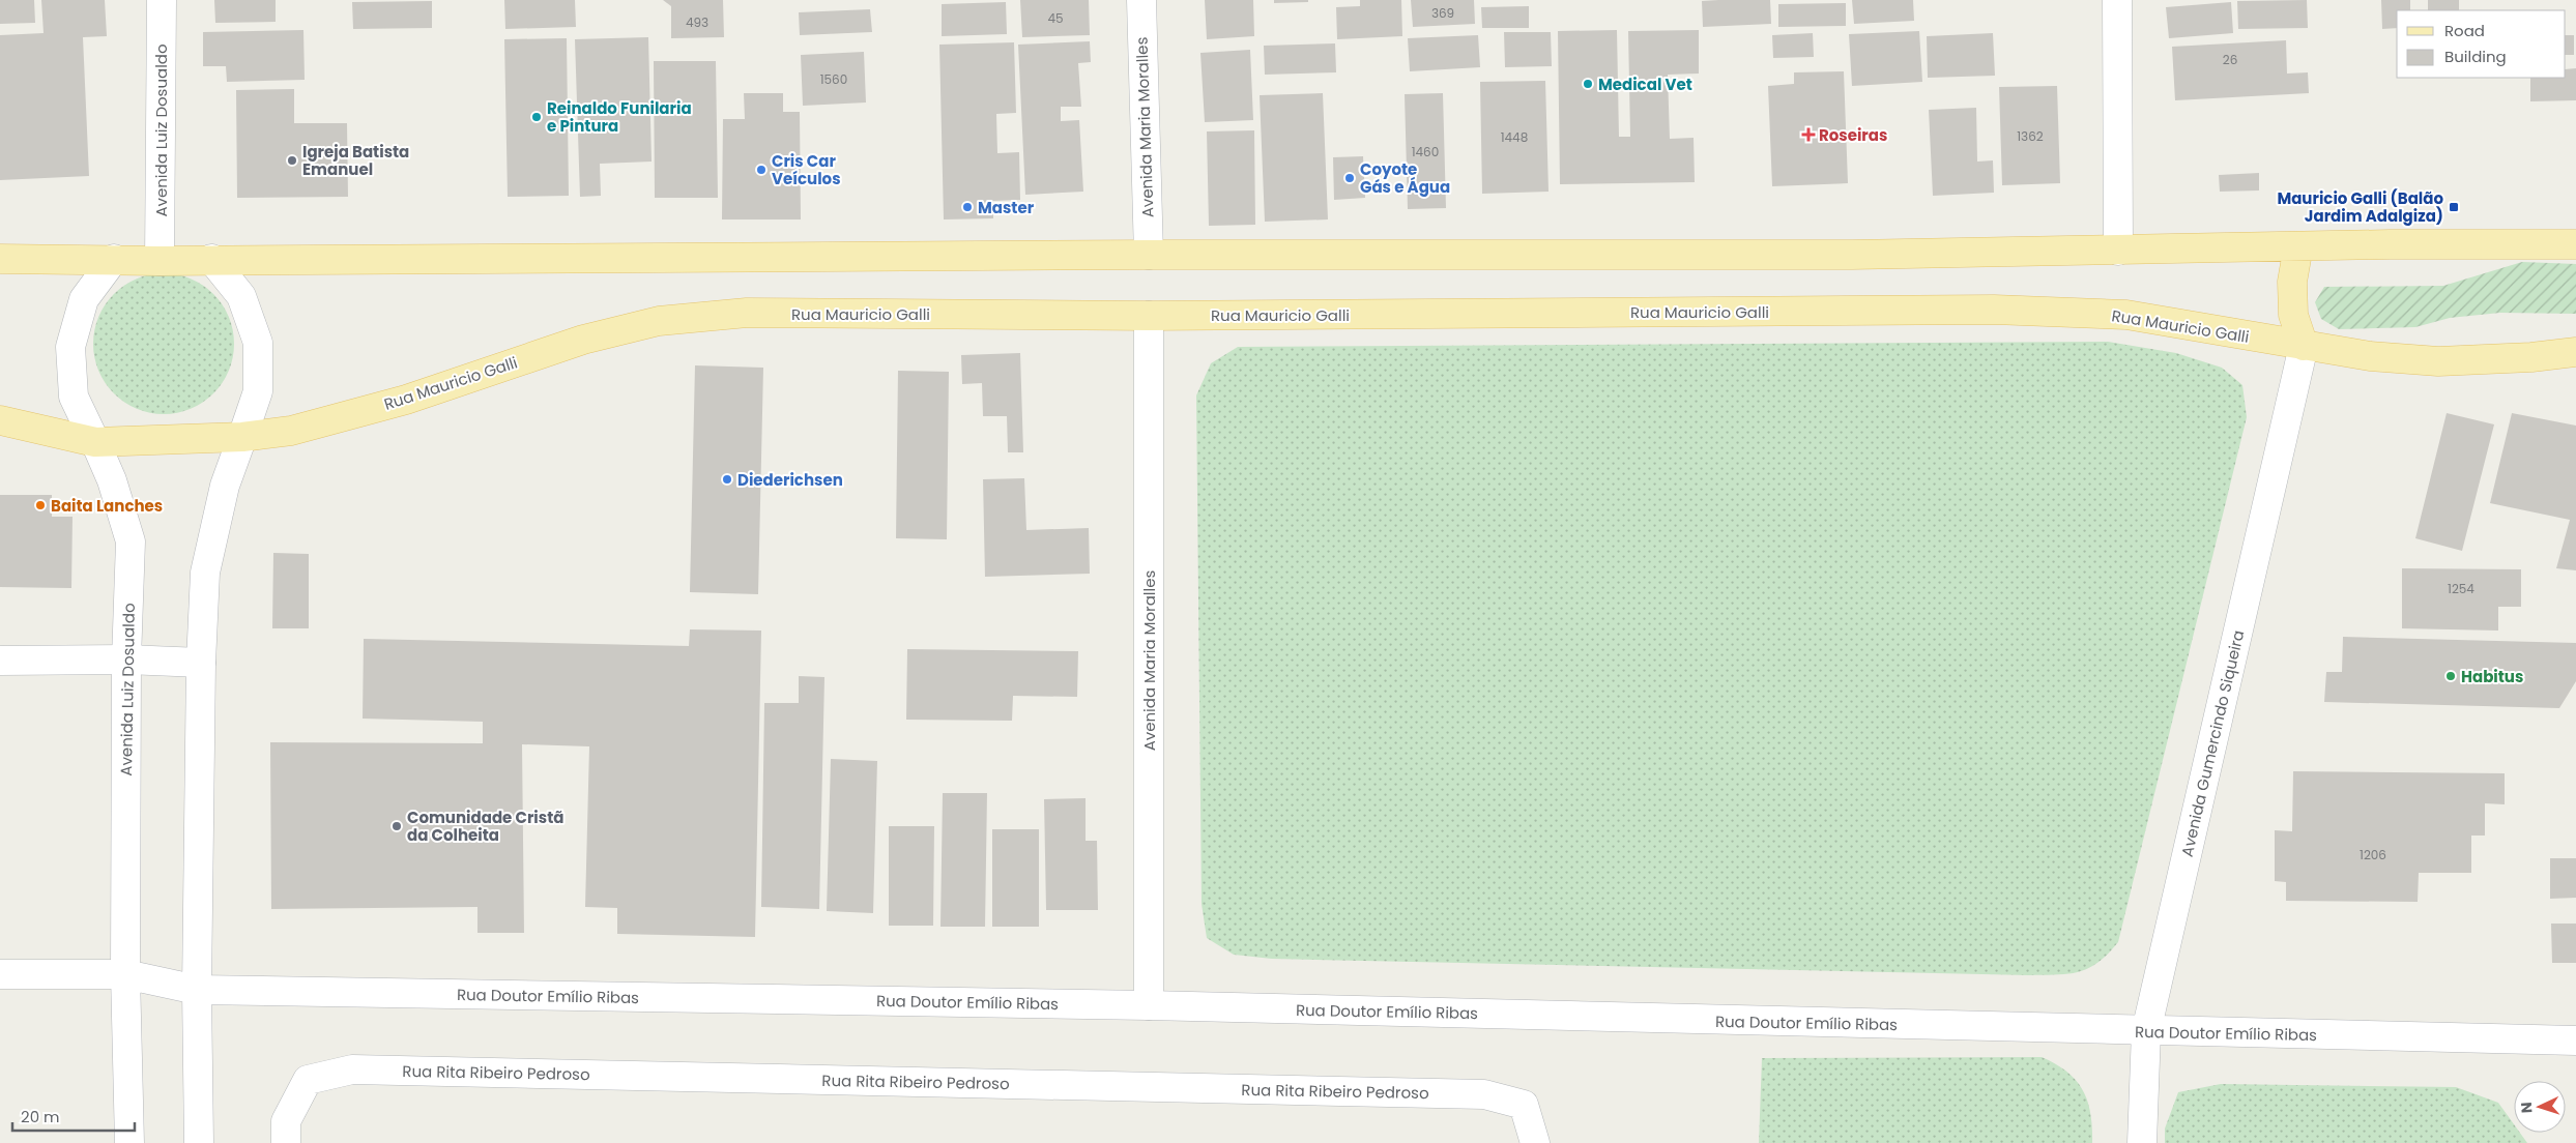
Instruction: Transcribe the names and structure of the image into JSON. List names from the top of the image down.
{
  "streets": {
    "main road": ["Rua Mauricio Galli"],
    "street": [
      "Avenida Maria Moralles",
      "Avenida Luiz Dosualdo",
      "Avenida Gumercindo Siqueira",
      "Rua Doutor Emílio Ribas",
      "Rua Rita Ribeiro Pedroso"
    ]
  },
  "crossings": [
    ["Avenida Maria Moralles", "Rua Mauricio Galli"],
    ["Avenida Maria Moralles", "Rua Doutor Emílio Ribas"],
    ["Avenida Luiz Dosualdo", "Rua Mauricio Galli"],
    ["Avenida Luiz Dosualdo", "Rua Doutor Emílio Ribas"],
    ["Rua Mauricio Galli", "Avenida Gumercindo Siqueira"],
    ["Avenida Gumercindo Siqueira", "Rua Doutor Emílio Ribas"]
  ],
  "places": {
    "other": [
      "Medical Vet",
      "Reinaldo Funilaria e Pintura",
      "Igreja Batista Emanuel",
      "Cris Car Veículos",
      "Coyote Gás e Água",
      "Master",
      "Diederichsen",
      "Baita Lanches",
      "Habitus",
      "Comunidade Cristã da Colheita"
    ],
    "health": ["Roseiras"],
    "transit": ["Mauricio Galli (Balão Jardim Adalgiza)"]
  },
  "house_numbers": [
    "369",
    "45",
    "493",
    "26",
    "1560",
    "1362",
    "1448",
    "1460",
    "1254",
    "1206"
  ],
  "legend": ["Road", "Building"],
  "scale_bar": "20 m",
  "north": "left"
}
